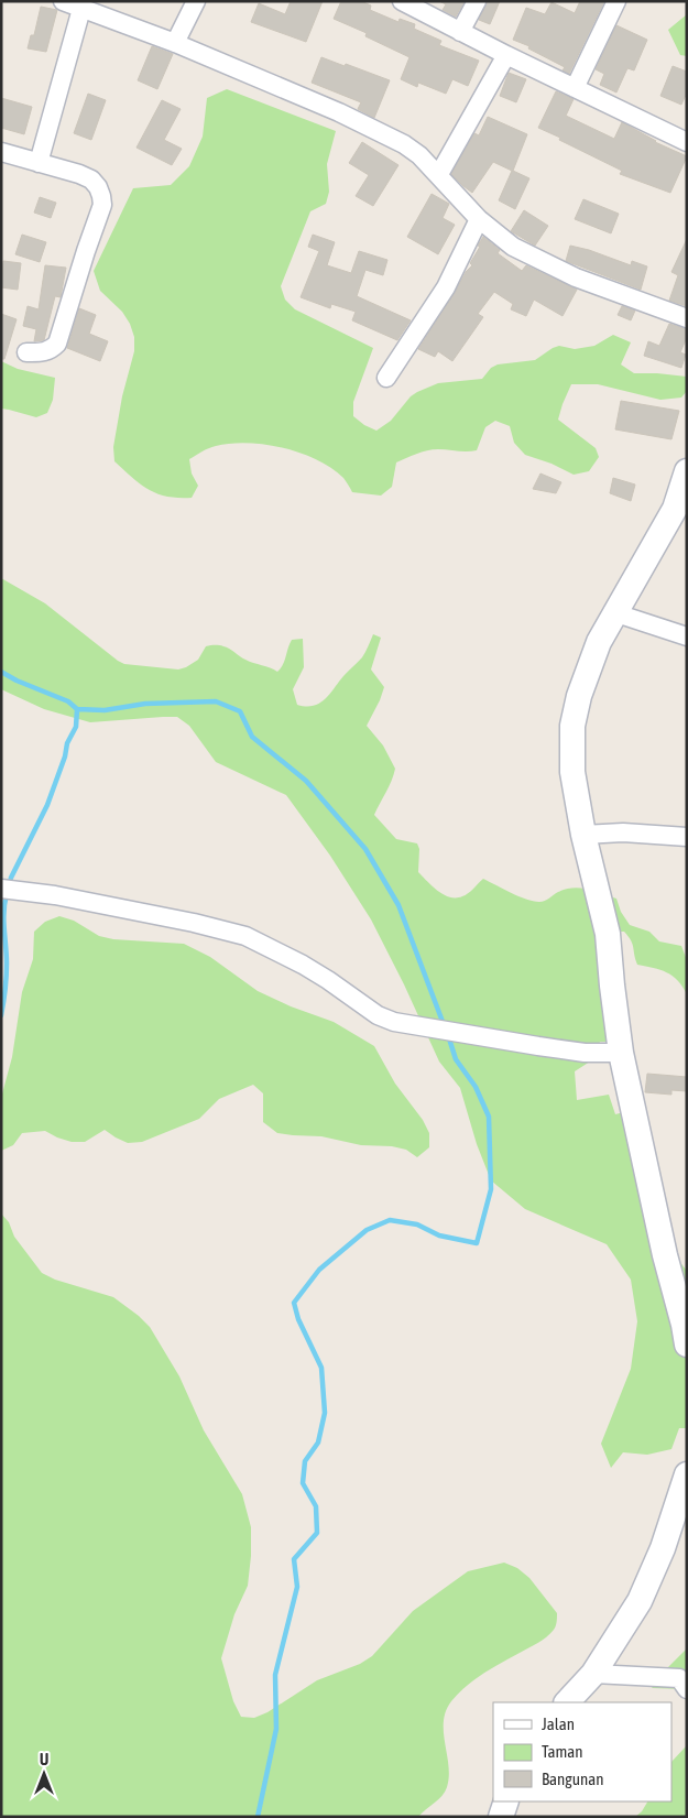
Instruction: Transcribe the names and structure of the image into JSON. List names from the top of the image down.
{
  "legend": ["Jalan", "Taman", "Bangunan"],
  "north": "top"
}
